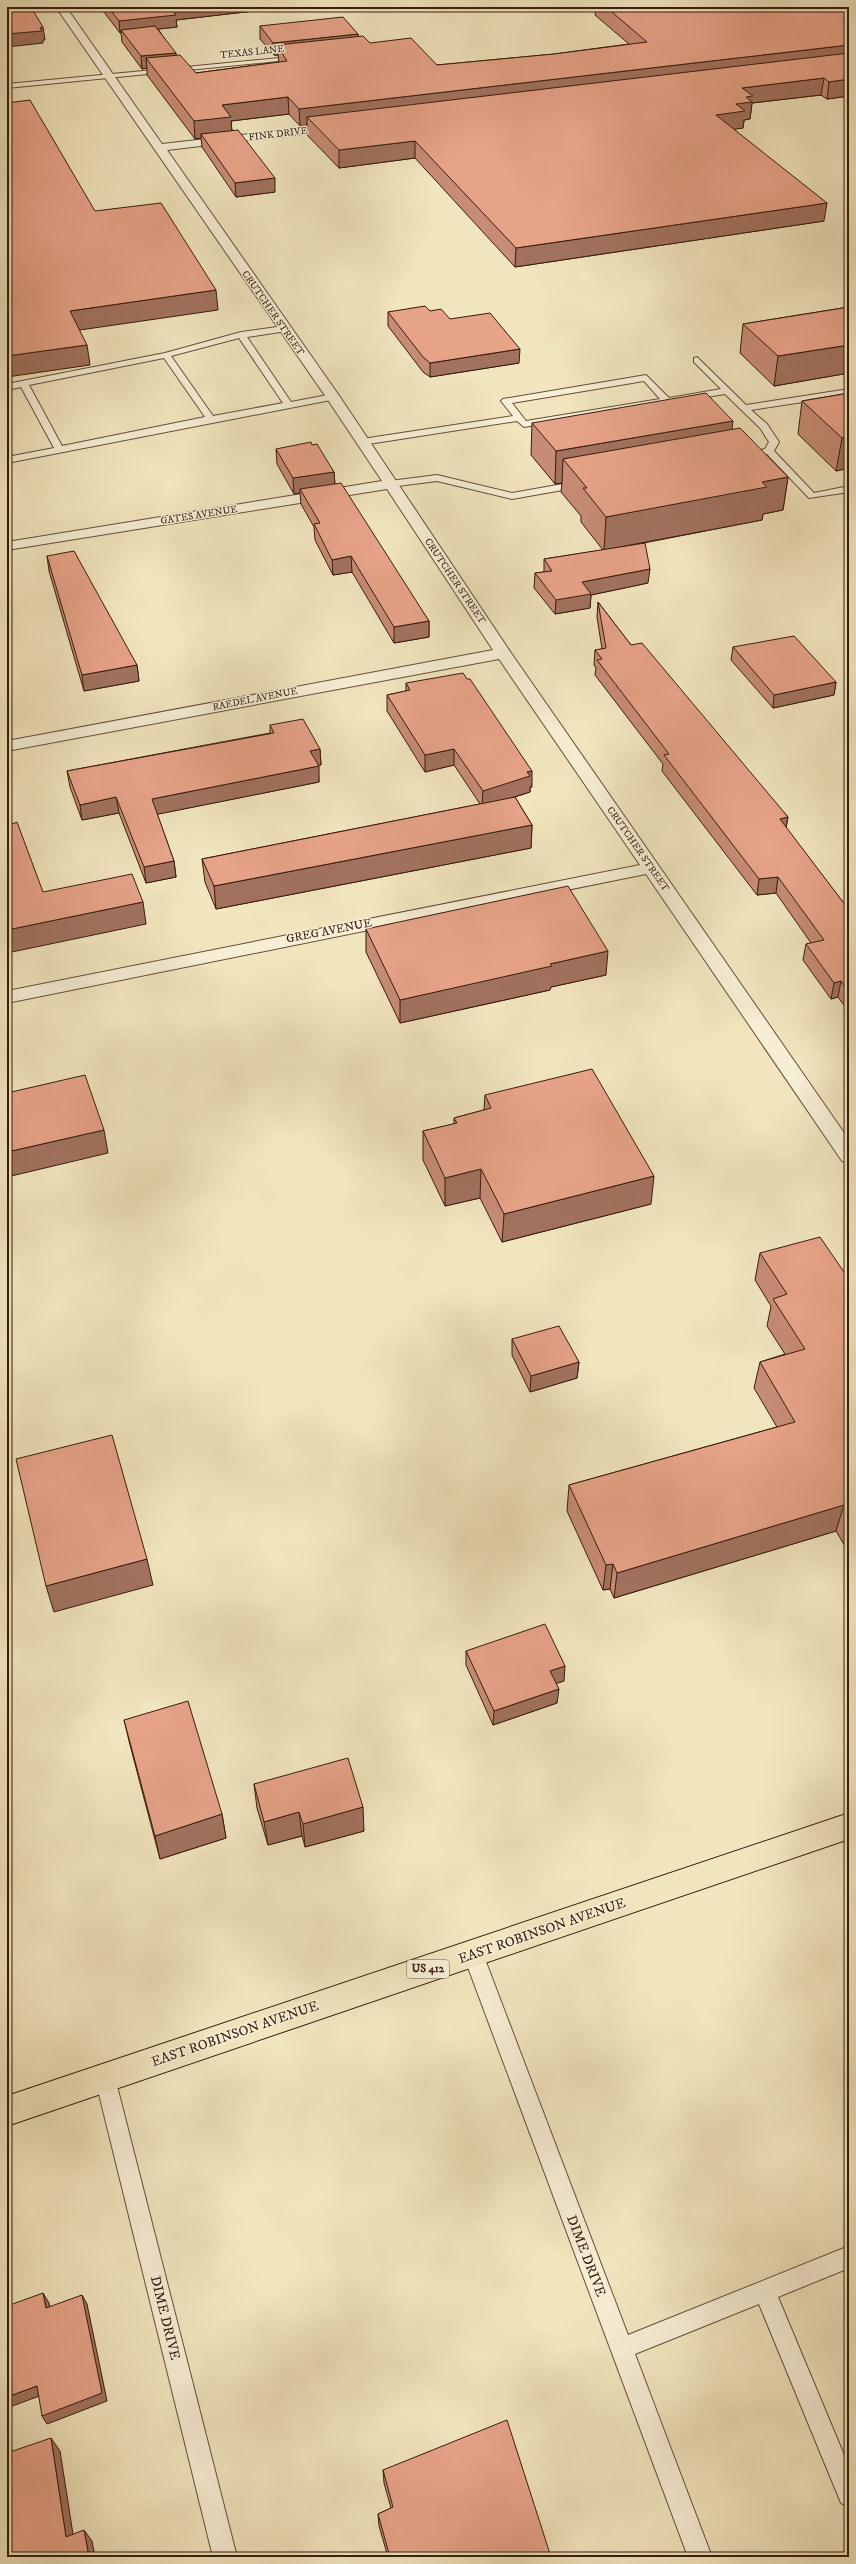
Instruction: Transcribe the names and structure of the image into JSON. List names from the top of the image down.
{
  "streets": {
    "highway": ["EAST ROBINSON AVENUE", "US 412"],
    "street": [
      "FINK DRIVE",
      "CRUTCHER STREET",
      "GATES AVENUE",
      "RAEDEL AVENUE",
      "GREG AVENUE"
    ],
    "lane": ["TEXAS LANE", "DIME DRIVE"]
  },
  "crossings": [
    ["TEXAS LANE", "CRUTCHER STREET"],
    ["FINK DRIVE", "CRUTCHER STREET"],
    ["CRUTCHER STREET", "GATES AVENUE"],
    ["CRUTCHER STREET", "RAEDEL AVENUE"],
    ["CRUTCHER STREET", "GREG AVENUE"],
    ["EAST ROBINSON AVENUE", "DIME DRIVE"]
  ]
}
